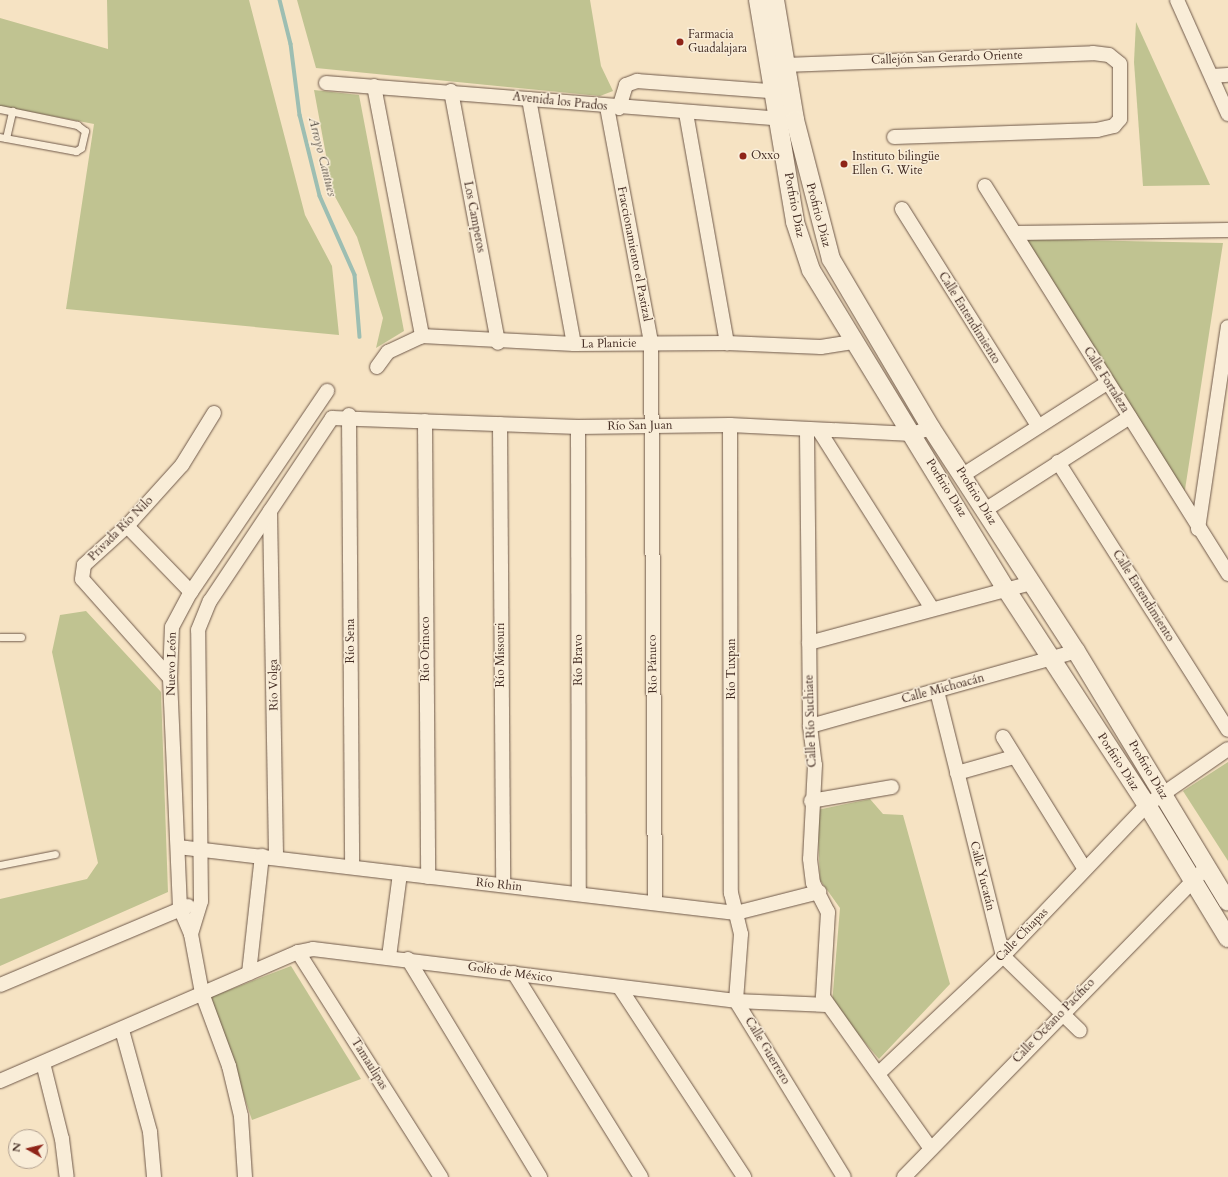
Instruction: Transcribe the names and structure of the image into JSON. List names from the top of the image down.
{
  "streets": {
    "street": [
      "Callejón San Gerardo Oriente",
      "Avenida los Prados",
      "Porfirio Díaz",
      "Profirio Díaz",
      "Los Camperos",
      "Fraccionamiento el Pastizal",
      "Calle Entendimiento",
      "La Planicie",
      "Calle Fortaleza",
      "Río San Juan",
      "Privada Río Nilo",
      "Río Sena",
      "Río Orinoco",
      "Río Missouri",
      "Río Bravo",
      "Nuevo León",
      "Río Pánuco",
      "Río Tuxpan",
      "Río Volga",
      "Calle Michoacán",
      "Calle Río Suchiate",
      "Calle Yucatán",
      "Río Rhin",
      "Calle Chiapas",
      "Golfo de México",
      "Calle Océano Pacífico",
      "Calle Guerrero",
      "Tamaulipas"
    ]
  },
  "crossings": [
    ["Callejón San Gerardo Oriente", "Profirio Díaz"],
    ["Avenida los Prados", "Porfirio Díaz"],
    ["Avenida los Prados", "Profirio Díaz"],
    ["Avenida los Prados", "Los Camperos"],
    ["Avenida los Prados", "Fraccionamiento el Pastizal"],
    ["Porfirio Díaz", "Profirio Díaz"],
    ["Porfirio Díaz", "La Planicie"],
    ["Porfirio Díaz", "Río San Juan"],
    ["Porfirio Díaz", "Calle Michoacán"],
    ["Porfirio Díaz", "Calle Chiapas"],
    ["Porfirio Díaz", "Calle Océano Pacífico"],
    ["Profirio Díaz", "Río San Juan"],
    ["Profirio Díaz", "Calle Michoacán"],
    ["Profirio Díaz", "Calle Chiapas"],
    ["Profirio Díaz", "Calle Océano Pacífico"],
    ["Los Camperos", "La Planicie"],
    ["Fraccionamiento el Pastizal", "La Planicie"],
    ["Fraccionamiento el Pastizal", "Río San Juan"],
    ["Fraccionamiento el Pastizal", "Río Pánuco"],
    ["Río San Juan", "Río Sena"],
    ["Río San Juan", "Río Orinoco"],
    ["Río San Juan", "Río Missouri"],
    ["Río San Juan", "Río Bravo"],
    ["Río San Juan", "Río Pánuco"],
    ["Río San Juan", "Río Tuxpan"],
    ["Río San Juan", "Calle Río Suchiate"],
    ["Privada Río Nilo", "Nuevo León"],
    ["Río Sena", "Río Rhin"],
    ["Río Orinoco", "Río Rhin"],
    ["Río Missouri", "Río Rhin"],
    ["Río Bravo", "Río Rhin"],
    ["Nuevo León", "Río Volga"],
    ["Nuevo León", "Río Rhin"],
    ["Nuevo León", "Golfo de México"],
    ["Río Pánuco", "Río Rhin"],
    ["Río Tuxpan", "Río Rhin"],
    ["Río Volga", "Río Rhin"],
    ["Calle Michoacán", "Calle Río Suchiate"],
    ["Calle Michoacán", "Calle Yucatán"],
    ["Calle Río Suchiate", "Río Rhin"],
    ["Calle Río Suchiate", "Golfo de México"],
    ["Calle Yucatán", "Calle Chiapas"],
    ["Golfo de México", "Calle Guerrero"],
    ["Golfo de México", "Tamaulipas"]
  ],
  "water": ["Arroyo Cantues"],
  "places": ["Farmacia Guadalajara", "Oxxo", "Instituto bilingüe Ellen G. Wite"],
  "north": "left"
}
